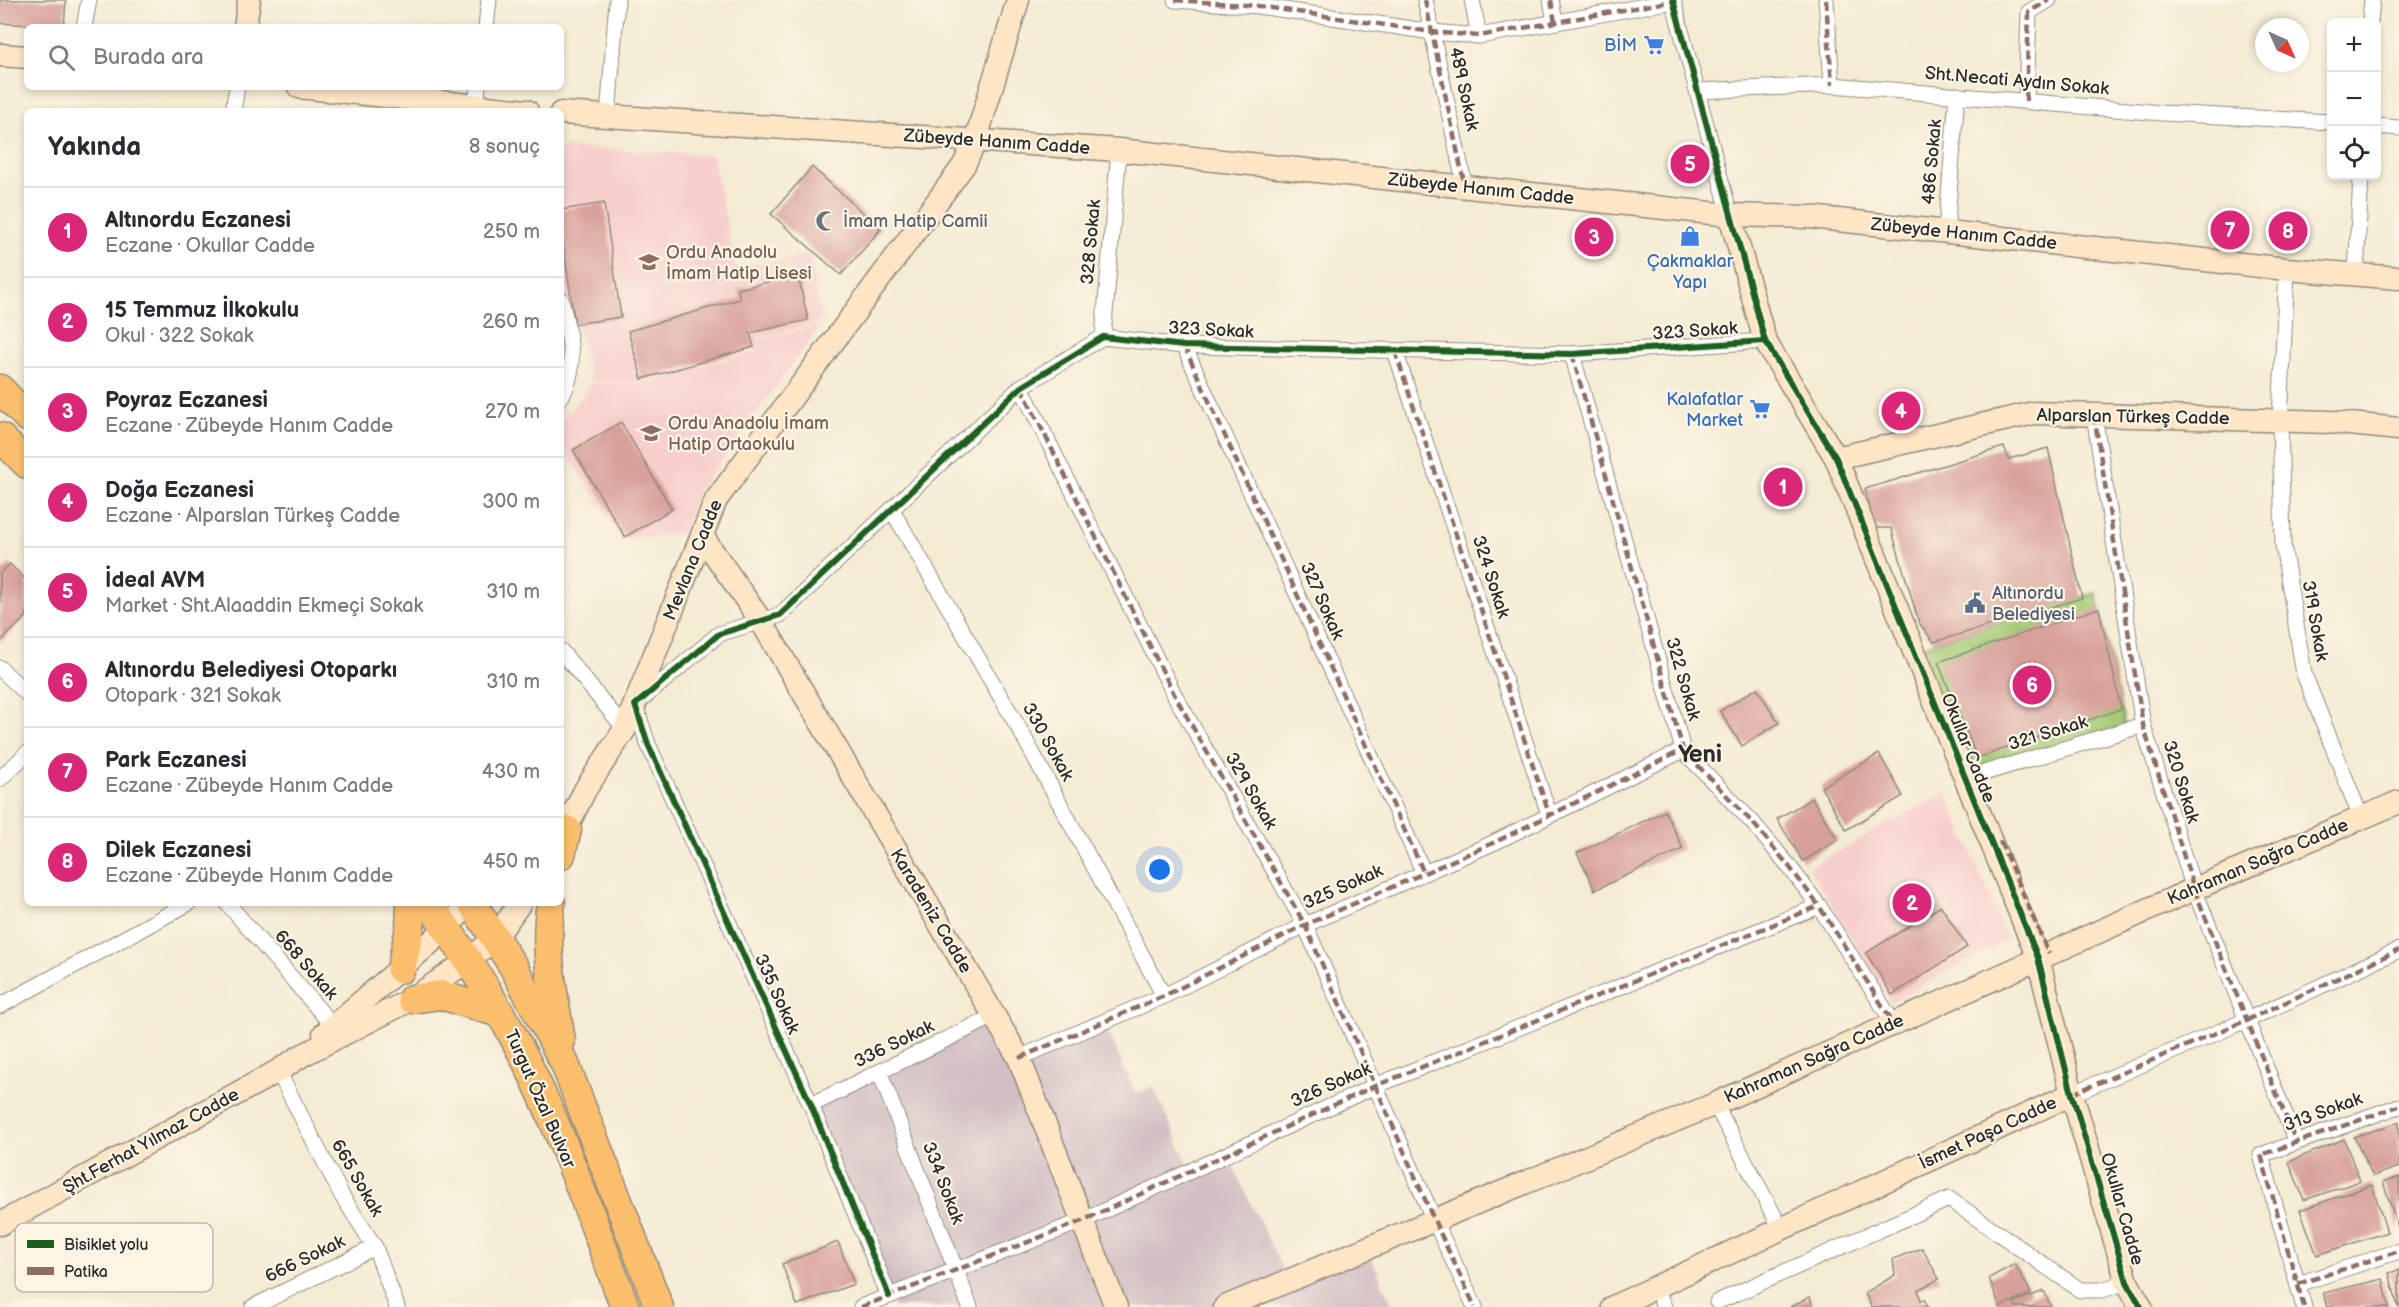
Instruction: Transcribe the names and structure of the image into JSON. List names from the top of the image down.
{
  "streets": {
    "highway": ["Turgut Özal Bulvar"],
    "street": [
      "Sht.Necati Aydın Sokak",
      "489 Sokak",
      "Zübeyde Hanım Cadde",
      "486 Sokak",
      "328 Sokak",
      "323 Sokak",
      "Alparslan Türkeş Cadde",
      "Mevlana Cadde",
      "324 Sokak",
      "327 Sokak",
      "319 Sokak",
      "322 Sokak",
      "321 Sokak",
      "330 Sokak",
      "Okullar Cadde",
      "320 Sokak",
      "329 Sokak",
      "Kahraman Sağra Cadde",
      "325 Sokak",
      "Karadeniz Cadde",
      "668 Sokak",
      "335 Sokak",
      "336 Sokak",
      "326 Sokak",
      "313 Sokak",
      "İsmet Paşa Cadde",
      "Şht.Ferhat Yılmaz Cadde",
      "665 Sokak",
      "334 Sokak",
      "666 Sokak"
    ]
  },
  "crossings": [
    ["Sht.Necati Aydın Sokak", "486 Sokak"],
    ["489 Sokak", "Zübeyde Hanım Cadde"],
    ["Zübeyde Hanım Cadde", "486 Sokak"],
    ["Zübeyde Hanım Cadde", "328 Sokak"],
    ["Zübeyde Hanım Cadde", "Mevlana Cadde"],
    ["Zübeyde Hanım Cadde", "319 Sokak"],
    ["Zübeyde Hanım Cadde", "Okullar Cadde"],
    ["328 Sokak", "323 Sokak"],
    ["323 Sokak", "324 Sokak"],
    ["323 Sokak", "327 Sokak"],
    ["323 Sokak", "322 Sokak"],
    ["323 Sokak", "Okullar Cadde"],
    ["Alparslan Türkeş Cadde", "319 Sokak"],
    ["Alparslan Türkeş Cadde", "Okullar Cadde"],
    ["Alparslan Türkeş Cadde", "320 Sokak"],
    ["Mevlana Cadde", "Karadeniz Cadde"],
    ["Mevlana Cadde", "335 Sokak"],
    ["324 Sokak", "325 Sokak"],
    ["327 Sokak", "325 Sokak"],
    ["319 Sokak", "Kahraman Sağra Cadde"],
    ["322 Sokak", "Kahraman Sağra Cadde"],
    ["322 Sokak", "325 Sokak"],
    ["322 Sokak", "326 Sokak"],
    ["321 Sokak", "Okullar Cadde"],
    ["321 Sokak", "320 Sokak"],
    ["330 Sokak", "325 Sokak"],
    ["Okullar Cadde", "Kahraman Sağra Cadde"],
    ["Okullar Cadde", "İsmet Paşa Cadde"],
    ["320 Sokak", "Kahraman Sağra Cadde"],
    ["320 Sokak", "313 Sokak"],
    ["320 Sokak", "İsmet Paşa Cadde"],
    ["329 Sokak", "Kahraman Sağra Cadde"],
    ["329 Sokak", "325 Sokak"],
    ["329 Sokak", "326 Sokak"],
    ["325 Sokak", "Karadeniz Cadde"],
    ["Karadeniz Cadde", "336 Sokak"],
    ["Karadeniz Cadde", "326 Sokak"],
    ["668 Sokak", "Şht.Ferhat Yılmaz Cadde"],
    ["335 Sokak", "336 Sokak"],
    ["335 Sokak", "326 Sokak"],
    ["336 Sokak", "334 Sokak"],
    ["326 Sokak", "334 Sokak"],
    ["Turgut Özal Bulvar", "Şht.Ferhat Yılmaz Cadde"],
    ["Şht.Ferhat Yılmaz Cadde", "665 Sokak"],
    ["665 Sokak", "666 Sokak"]
  ],
  "districts": ["Yeni"],
  "places": {
    "supermarket": ["BİM", "Kalafatlar Market"],
    "mosque": ["İmam Hatip Camii"],
    "shop": ["Çakmaklar Yapı"],
    "school or university": ["Ordu Anadolu İmam Hatip Lisesi", "Ordu Anadolu İmam Hatip Ortaokulu"],
    "public building": ["Altınordu Belediyesi"]
  },
  "legend": ["Bisiklet yolu", "Patika"],
  "north": "bottom right",
  "page": {
    "map_buttons": ["+", "−"],
    "search": "Burada ara",
    "heading": ["Yakında", "8 sonuç"],
    "pins": [
      "5",
      "7",
      "8",
      "3",
      "4",
      "1",
      "6",
      "2"
    ],
    "list": [
      {
        "mark": "1",
        "name": "Altınordu Eczanesi",
        "note": "Eczane · Okullar Cadde",
        "value": "250 m"
      },
      {
        "mark": "2",
        "name": "15 Temmuz İlkokulu",
        "note": "Okul · 322 Sokak",
        "value": "260 m"
      },
      {
        "mark": "3",
        "name": "Poyraz Eczanesi",
        "note": "Eczane · Zübeyde Hanım Cadde",
        "value": "270 m"
      },
      {
        "mark": "4",
        "name": "Doğa Eczanesi",
        "note": "Eczane · Alparslan Türkeş Cadde",
        "value": "300 m"
      },
      {
        "mark": "5",
        "name": "İdeal AVM",
        "note": "Market · Sht.Alaaddin Ekmeçi Sokak",
        "value": "310 m"
      },
      {
        "mark": "6",
        "name": "Altınordu Belediyesi Otoparkı",
        "note": "Otopark · 321 Sokak",
        "value": "310 m"
      },
      {
        "mark": "7",
        "name": "Park Eczanesi",
        "note": "Eczane · Zübeyde Hanım Cadde",
        "value": "430 m"
      },
      {
        "mark": "8",
        "name": "Dilek Eczanesi",
        "note": "Eczane · Zübeyde Hanım Cadde",
        "value": "450 m"
      }
    ]
  }
}
